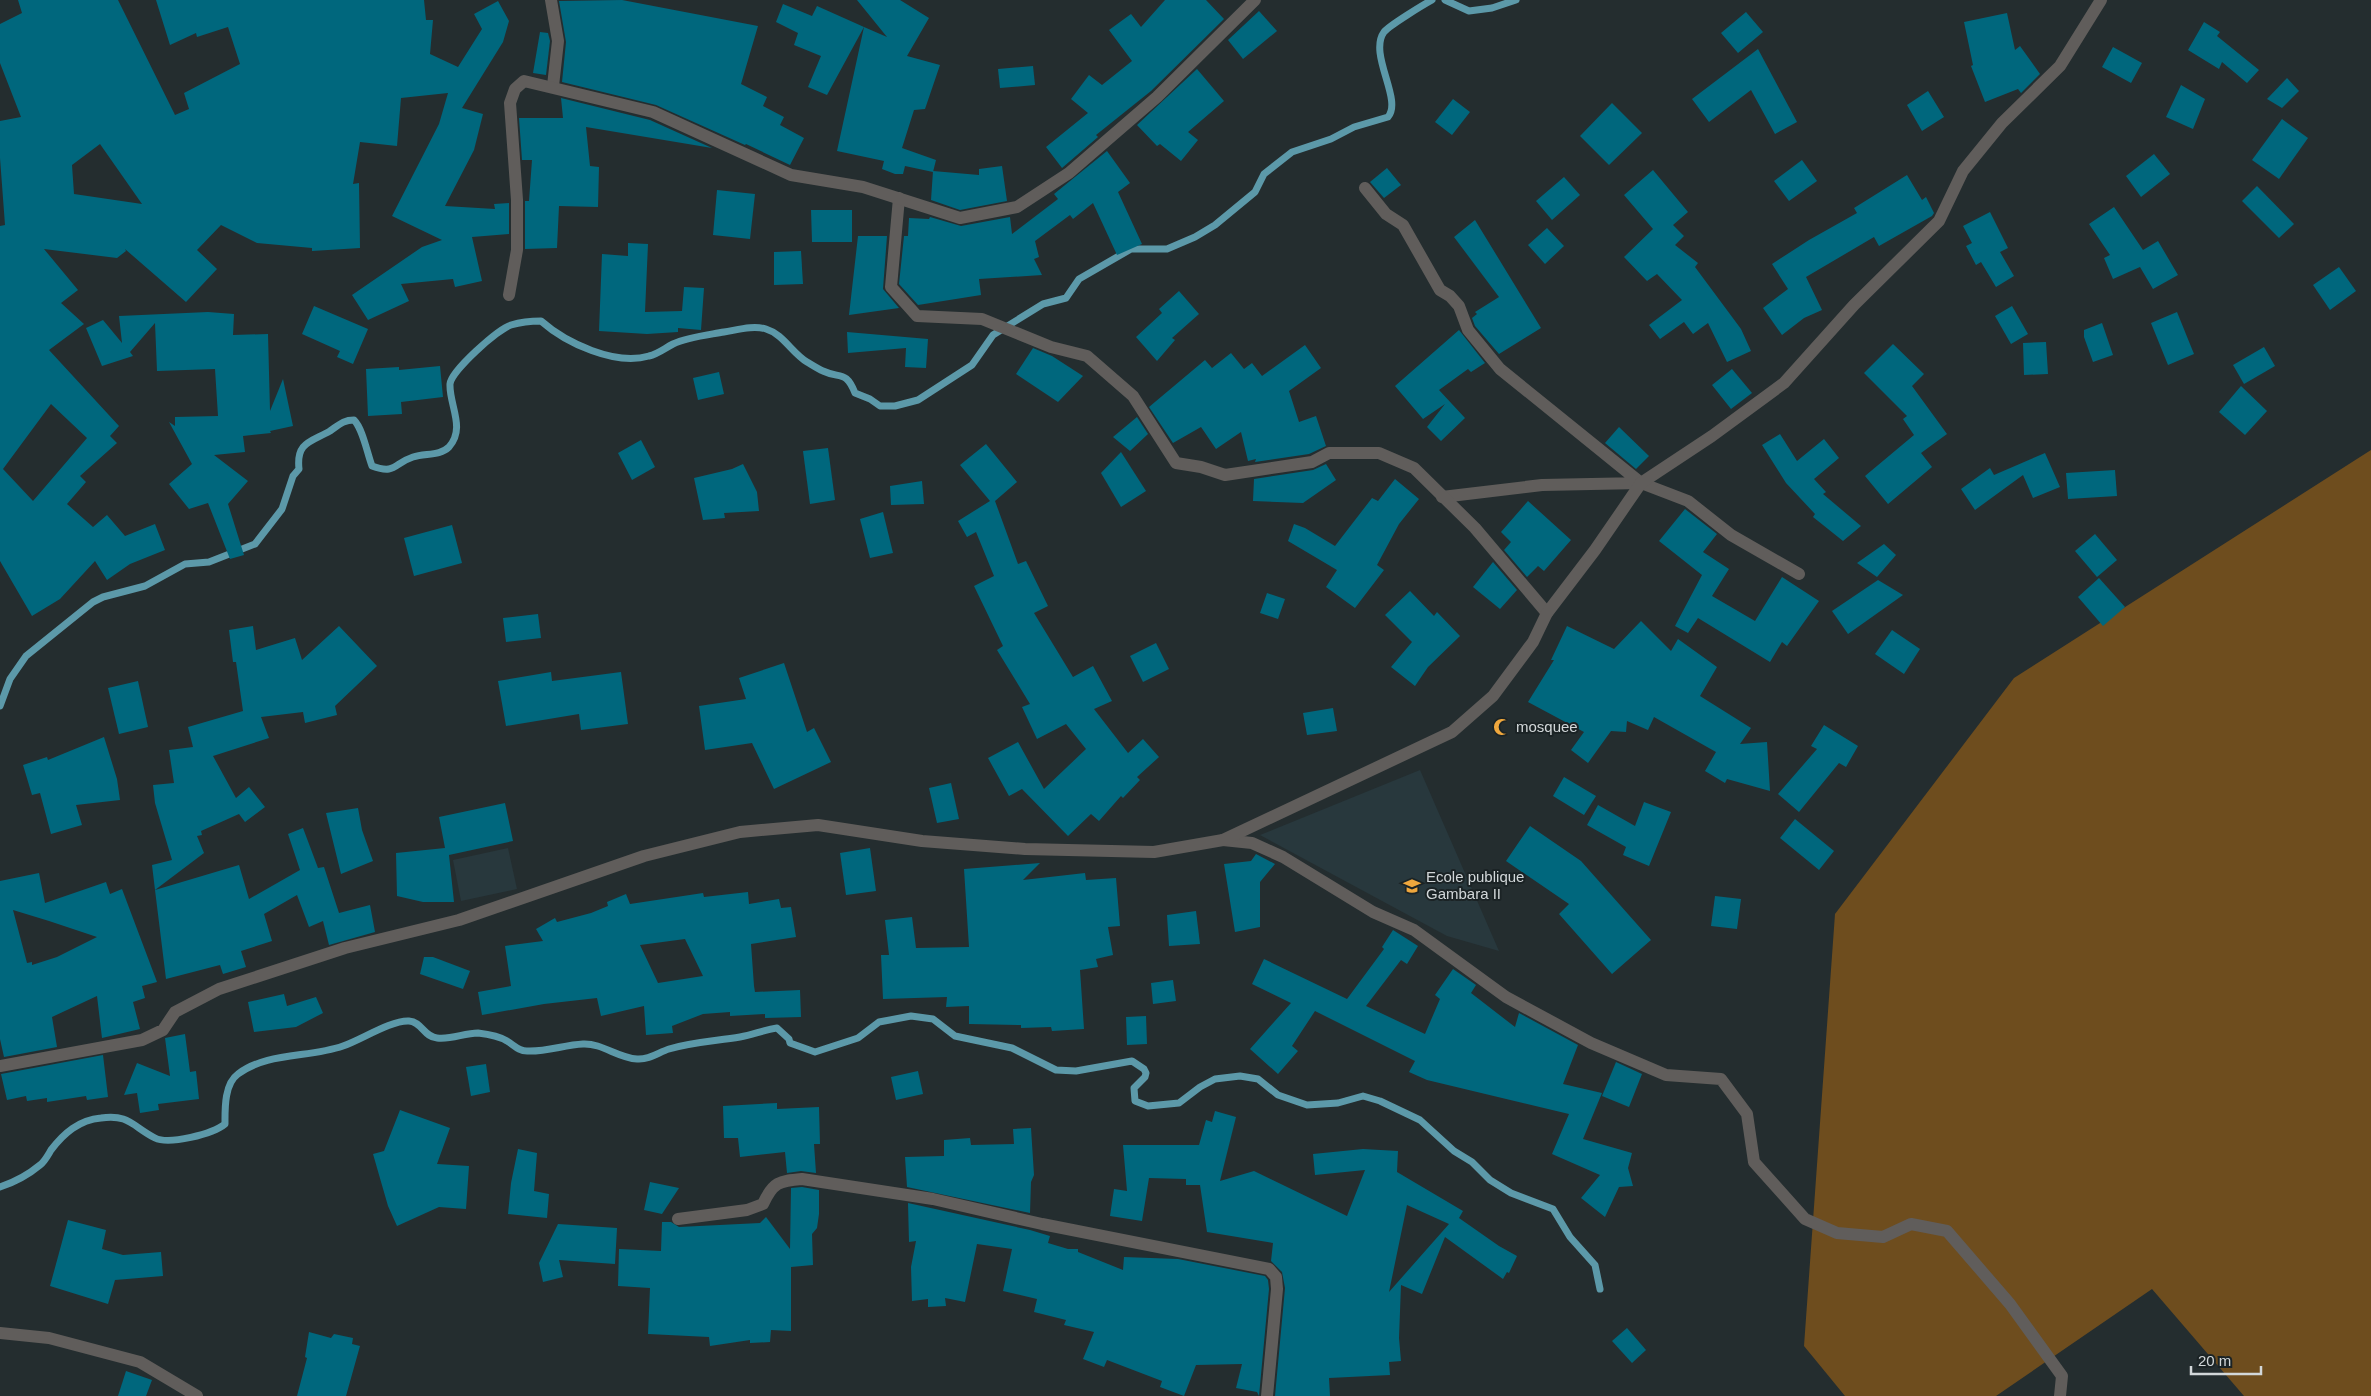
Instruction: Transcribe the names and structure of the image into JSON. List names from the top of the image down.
{
  "places": {
    "mosque": ["mosquee"],
    "school or university": ["Ecole publique Gambara II"]
  },
  "scale_bar": "20 m"
}
